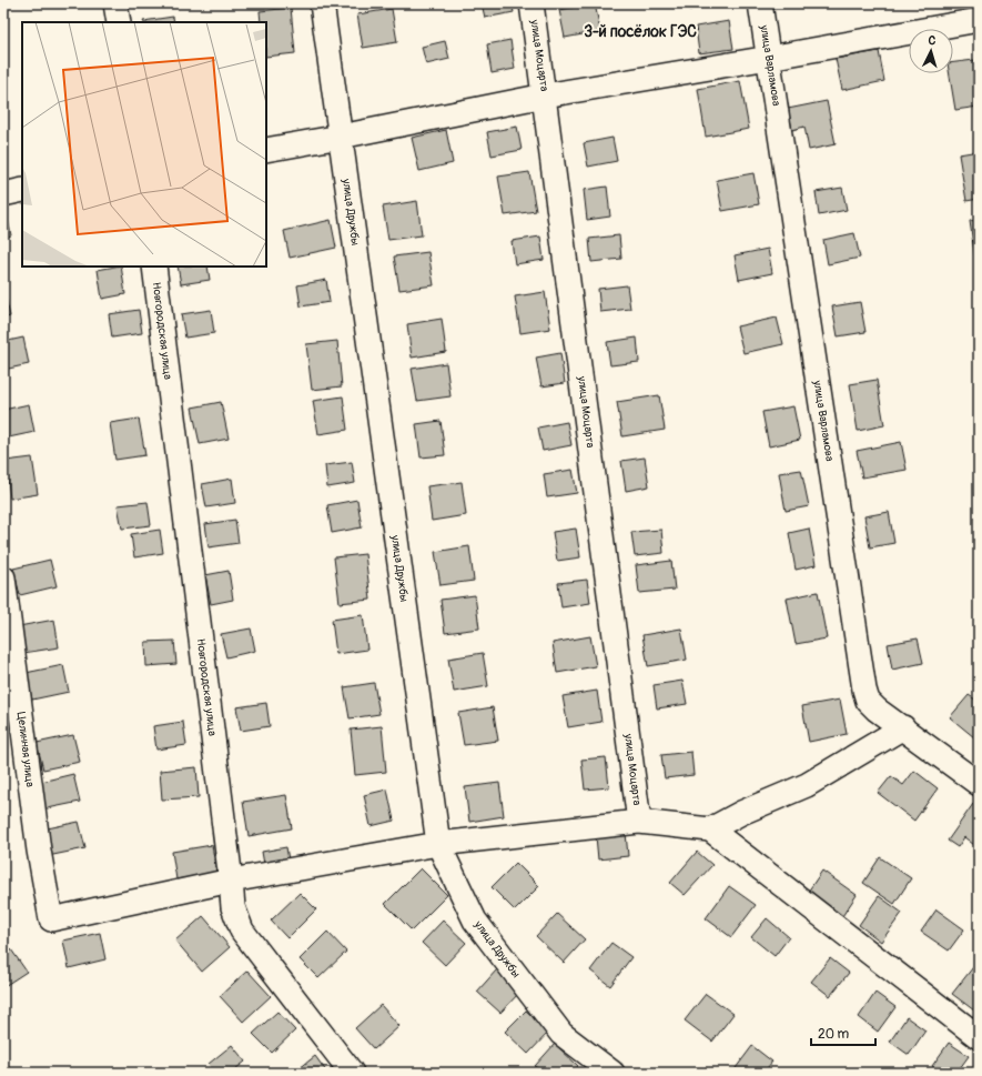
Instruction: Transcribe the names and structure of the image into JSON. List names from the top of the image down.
{
  "streets": {
    "street": [
      "улица Моцарта",
      "улица Варламова",
      "улица Дружбы",
      "Новгородская улица",
      "Целинная улица"
    ]
  },
  "crossings": [
    ["Новгородская улица", "Целинная улица"]
  ],
  "districts": ["3-й посёлок ГЭС"],
  "scale_bar": "20 m",
  "north": "top"
}
